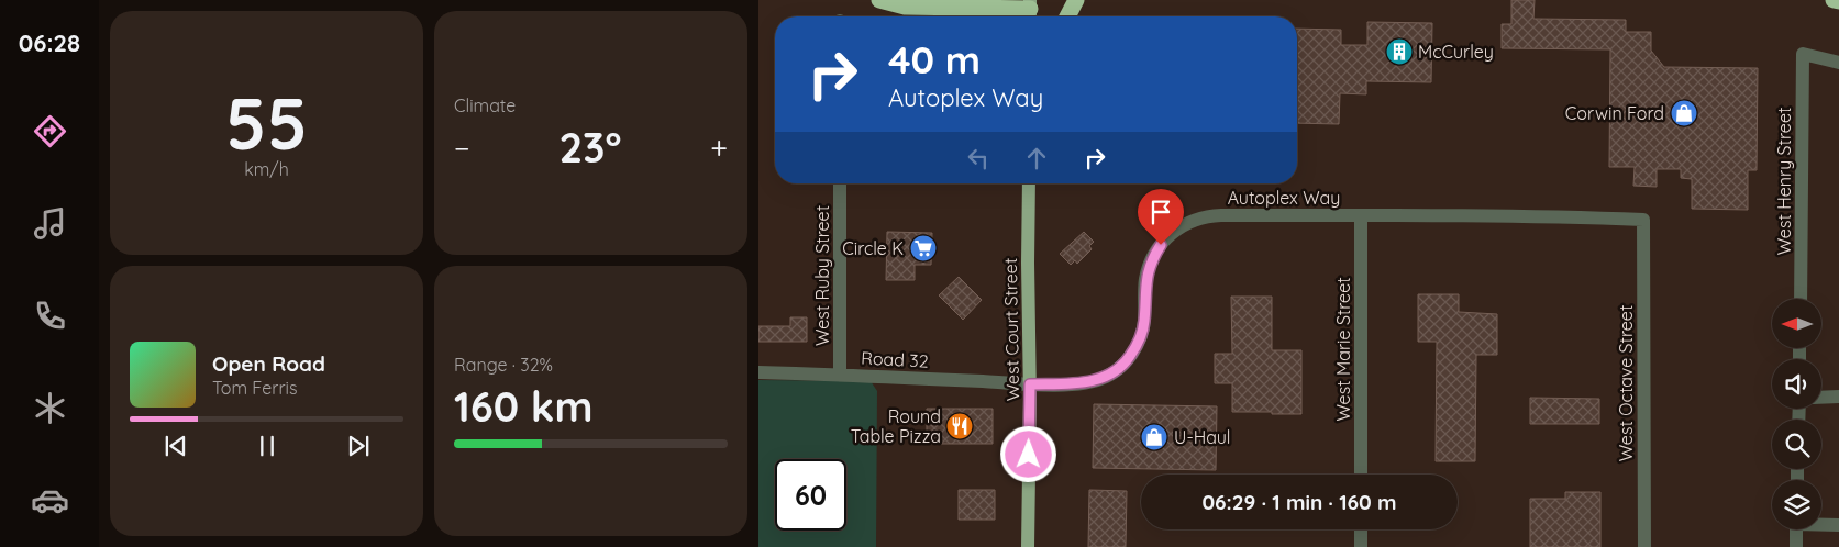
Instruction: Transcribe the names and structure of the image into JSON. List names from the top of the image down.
{
  "streets": {
    "main road": ["West Court Street"],
    "street": [
      "West Henry Street",
      "Autoplex Way",
      "West Ruby Street",
      "West Marie Street",
      "Road 32",
      "West Octave Street"
    ]
  },
  "crossings": [
    ["Autoplex Way", "West Court Street"],
    ["Autoplex Way", "West Marie Street"],
    ["Autoplex Way", "Road 32"],
    ["Autoplex Way", "West Octave Street"],
    ["West Ruby Street", "Road 32"],
    ["West Court Street", "Road 32"]
  ],
  "places": {
    "building": ["McCurley"],
    "shop": ["Corwin Ford", "U-Haul"],
    "supermarket": ["Circle K"],
    "restaurant": ["Round Table Pizza"]
  },
  "north": "left",
  "page": {
    "tabs": "06:28",
    "tile": [
      ["55", "km/h"],
      "Climate",
      ["Range · 32%", "160 km"]
    ],
    "turn": ["40 m", "Autoplex Way"],
    "heat": ["−", "23°", "+"],
    "song": ["Open Road", "Tom Ferris"],
    "limit": "60",
    "trip": "06:29 · 1 min · 160 m"
  }
}
